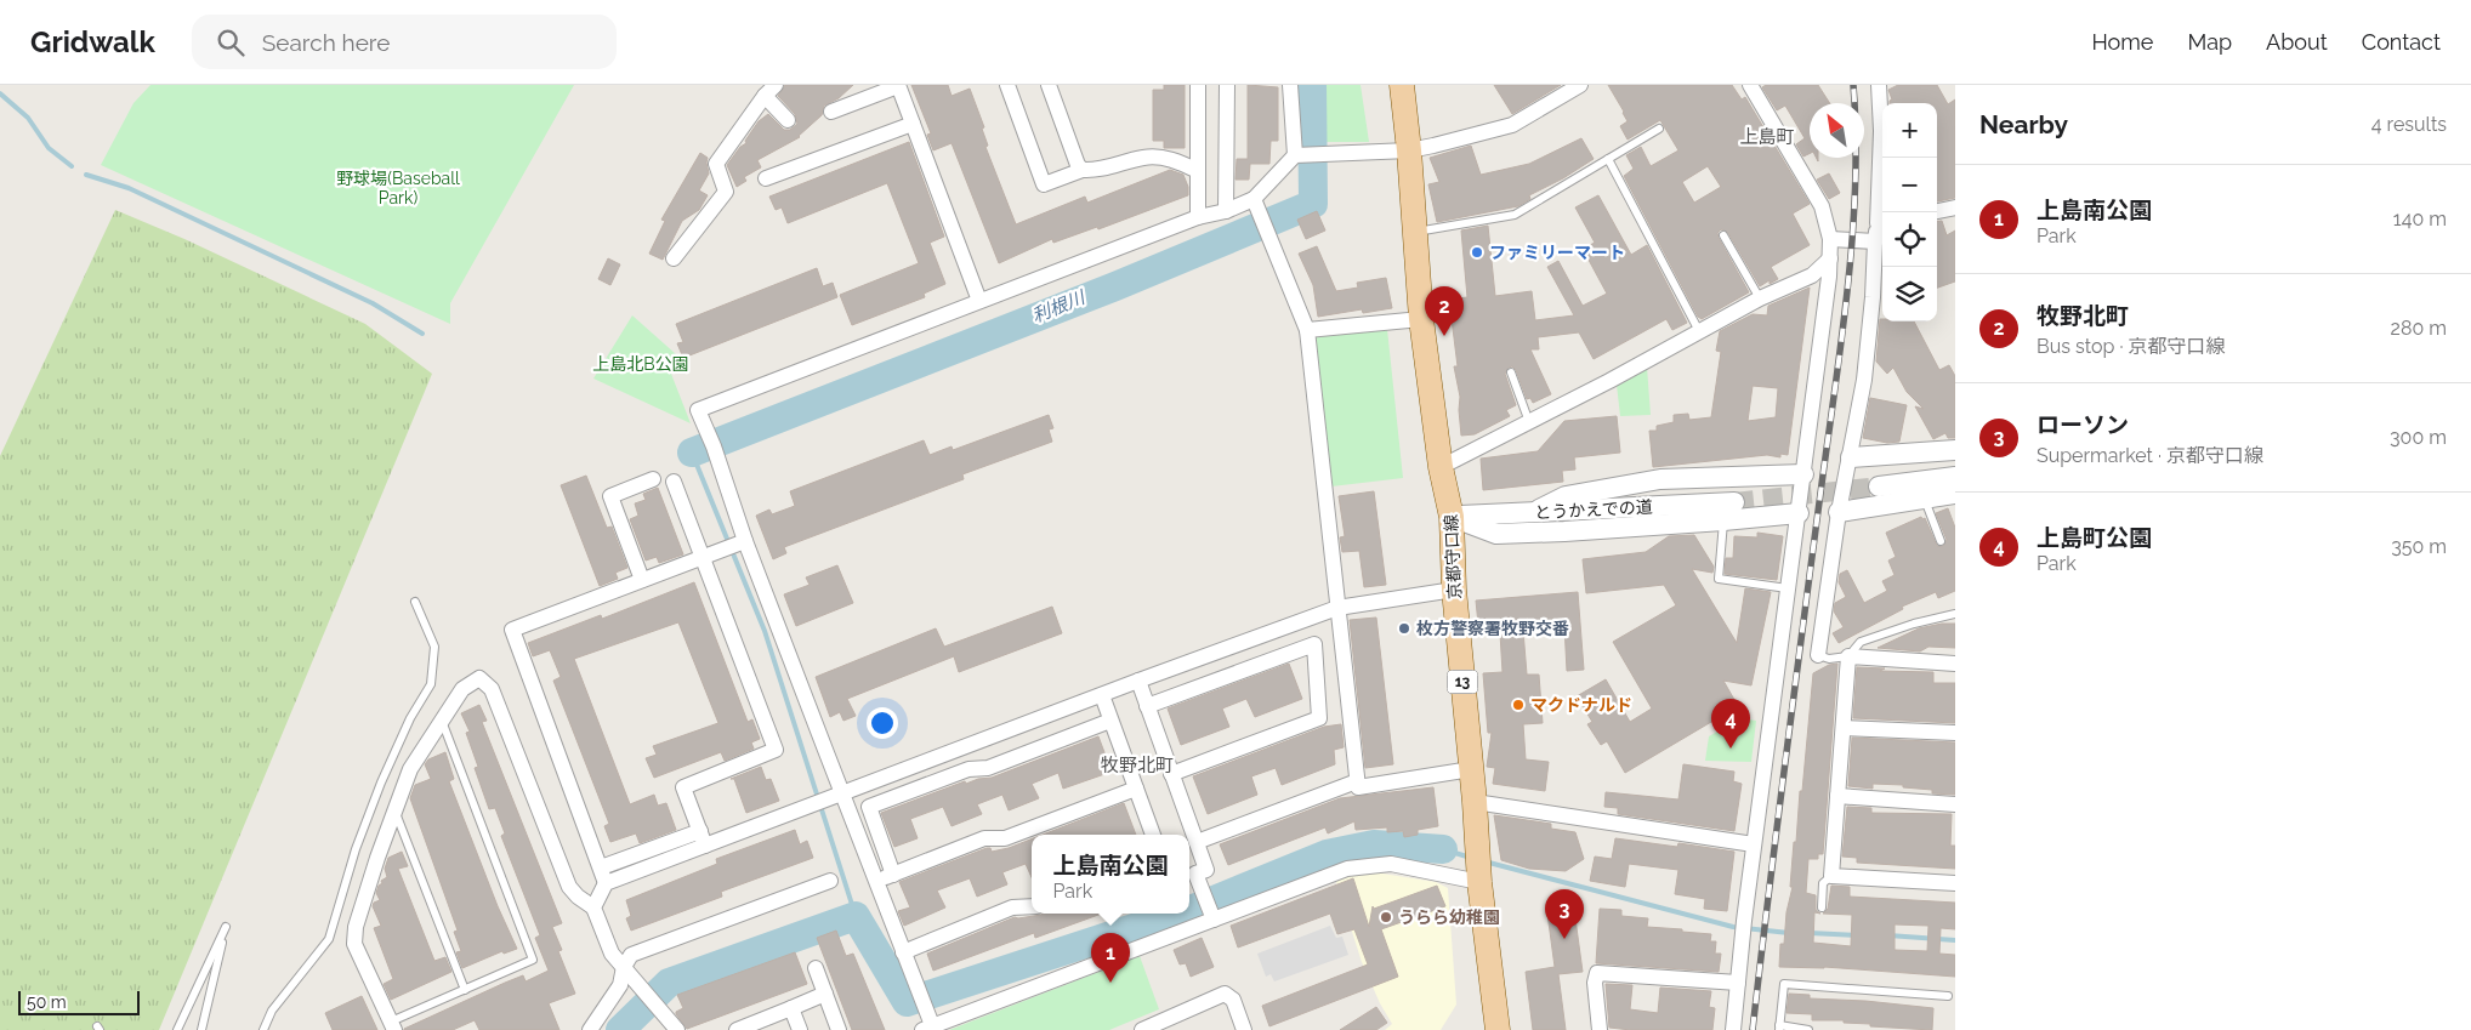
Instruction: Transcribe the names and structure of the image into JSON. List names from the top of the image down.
{
  "streets": {
    "main road": ["京都守口線", "13"],
    "street": ["とうかえでの道"]
  },
  "crossings": [
    ["とうかえでの道", "京都守口線"]
  ],
  "districts": ["上島町", "牧野北町"],
  "water": ["利根川"],
  "parks": ["野球場(Baseball Park)", "上島北B公園"],
  "places": [
    "ファミリーマート",
    "枚方警察署牧野交番",
    "マクドナルド",
    "うらら幼稚園"
  ],
  "scale_bar": "50 m",
  "north": "top left",
  "page": {
    "header": "Gridwalk",
    "search": "Search here",
    "nav": [
      "Home",
      "Map",
      "About",
      "Contact"
    ],
    "heading": ["Nearby", "4 results"],
    "map_buttons": ["+", "−"],
    "list": [
      {
        "mark": "1",
        "name": "上島南公園",
        "note": "Park",
        "value": "140 m"
      },
      {
        "mark": "2",
        "name": "牧野北町",
        "note": "Bus stop · 京都守口線",
        "value": "280 m"
      },
      {
        "mark": "3",
        "name": "ローソン",
        "note": "Supermarket · 京都守口線",
        "value": "300 m"
      },
      {
        "mark": "4",
        "name": "上島町公園",
        "note": "Park",
        "value": "350 m"
      }
    ],
    "pins": [
      "2",
      "4",
      "3",
      "1"
    ],
    "popup": ["上島南公園", "Park"],
    "scale": "50 m"
  }
}
